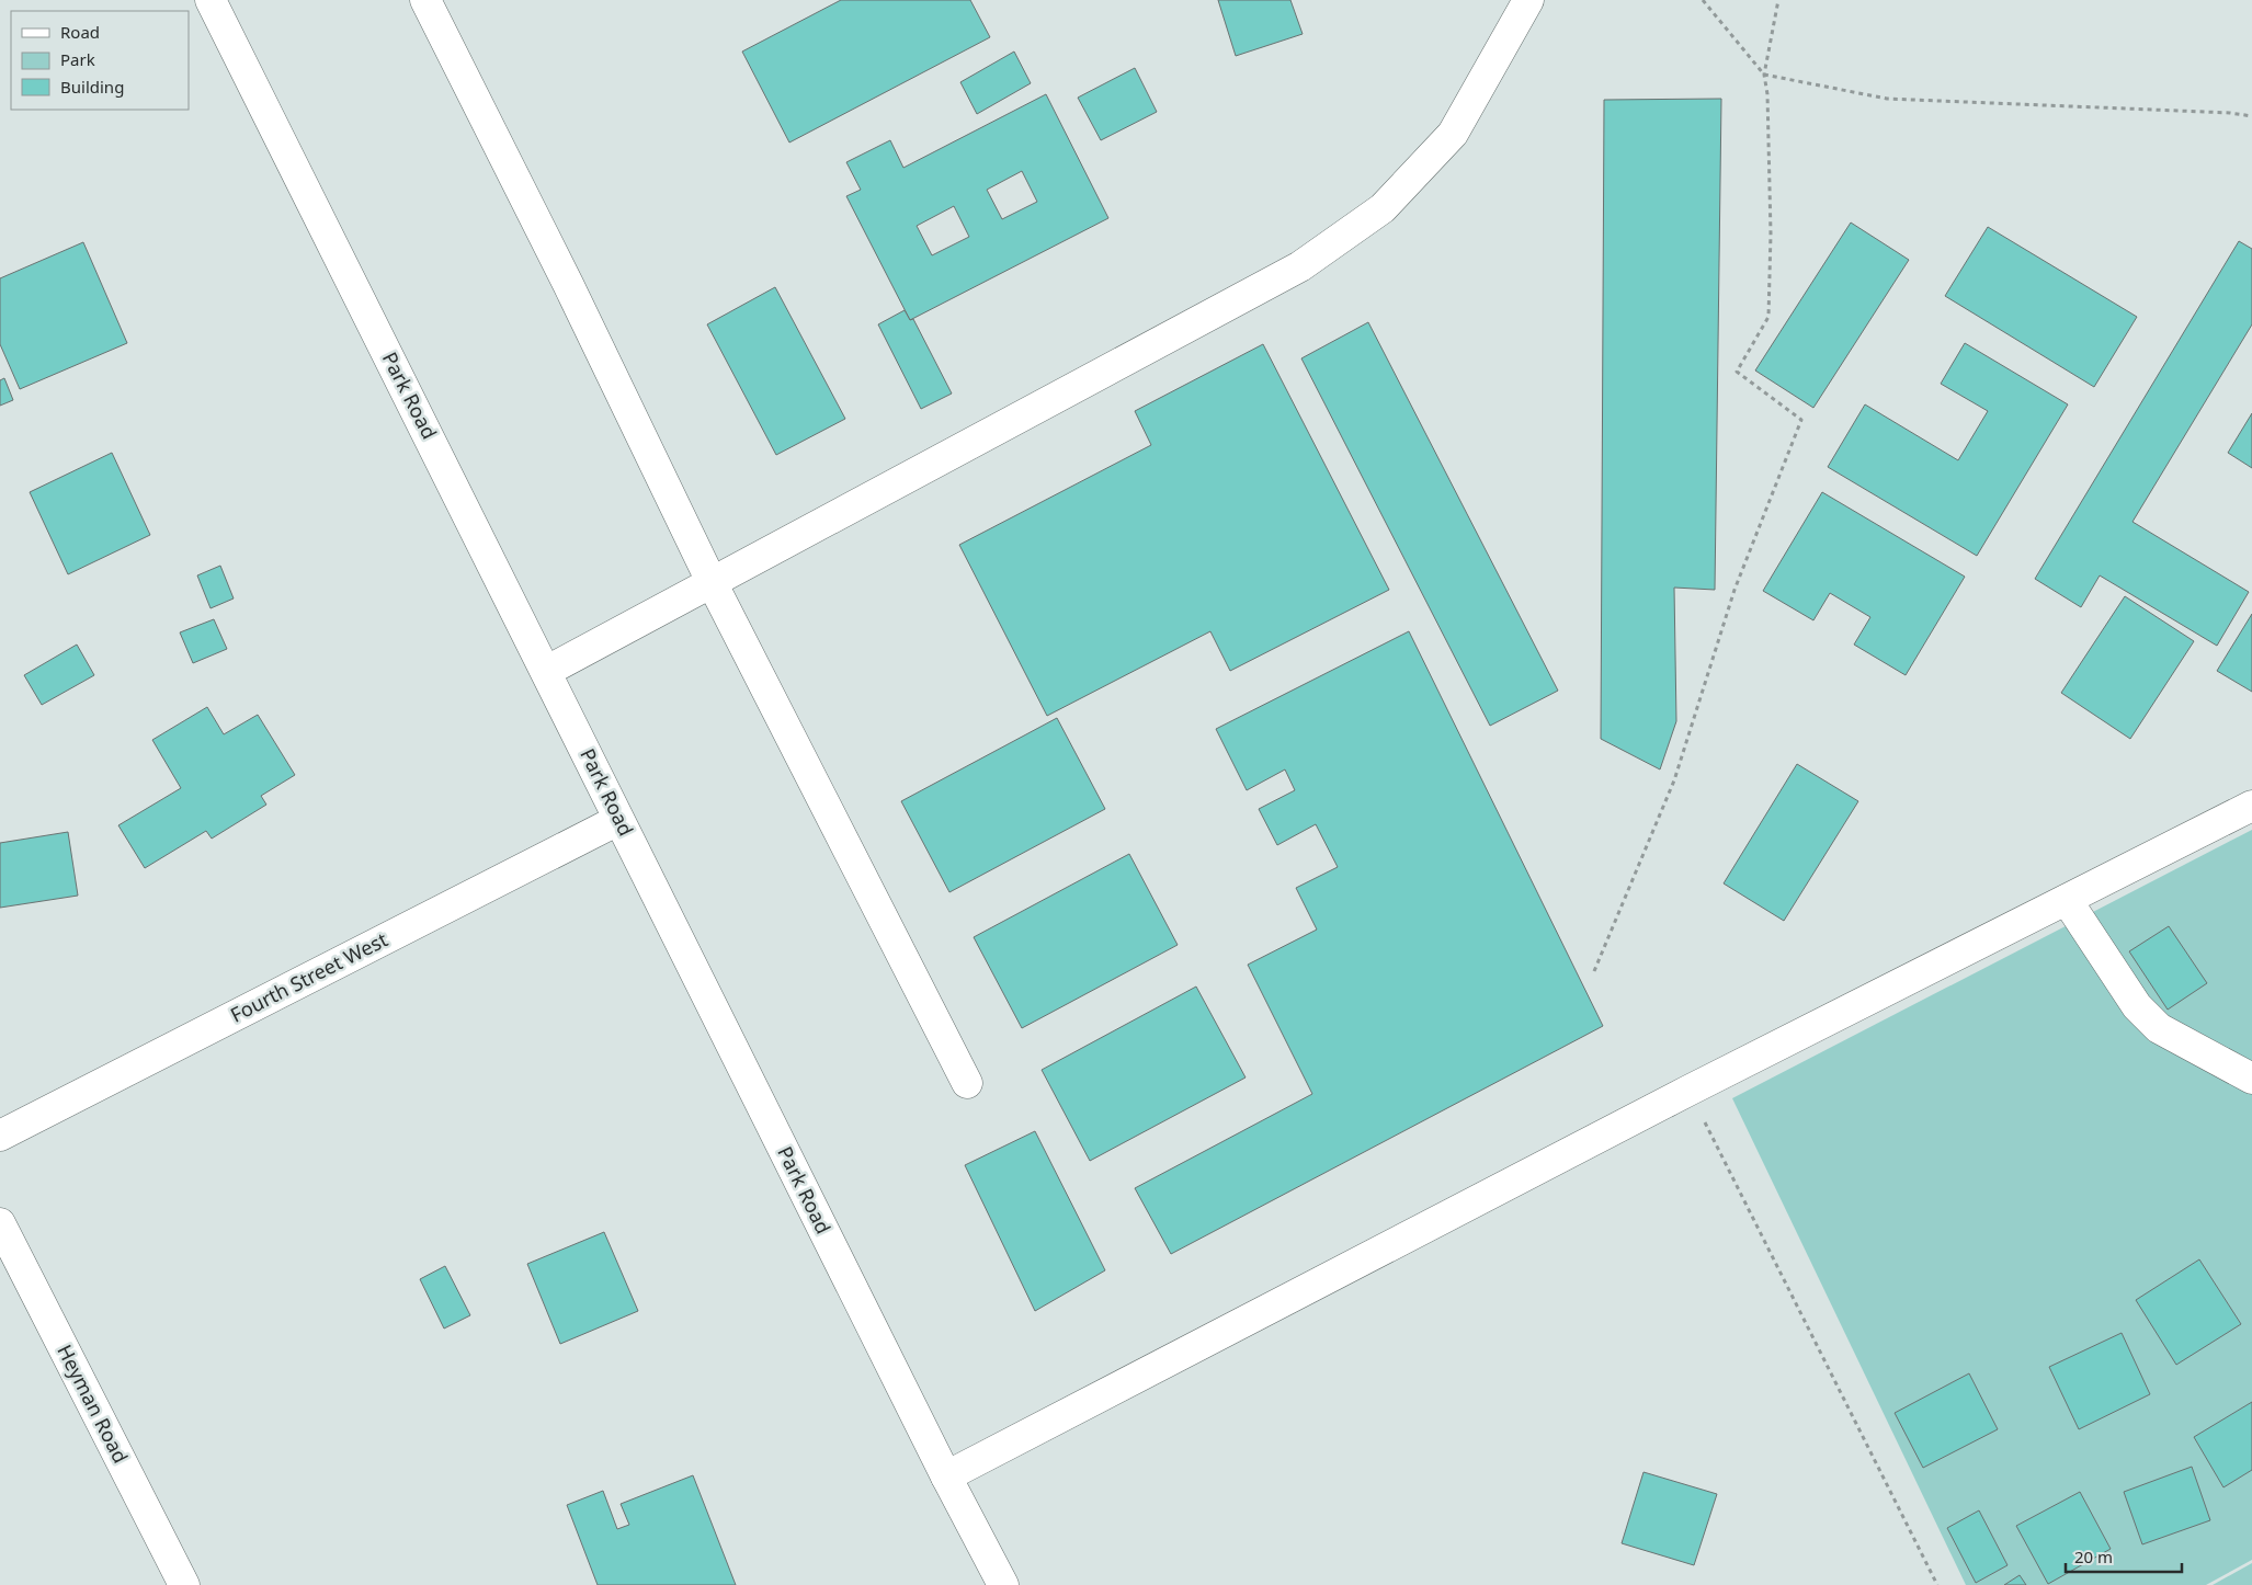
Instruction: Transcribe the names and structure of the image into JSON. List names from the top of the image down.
{
  "streets": {
    "street": ["Park Road", "Fourth Street West", "Heyman Road"]
  },
  "crossings": [
    ["Park Road", "Fourth Street West"]
  ],
  "legend": ["Road", "Park", "Building"],
  "scale_bar": "20 m"
}
